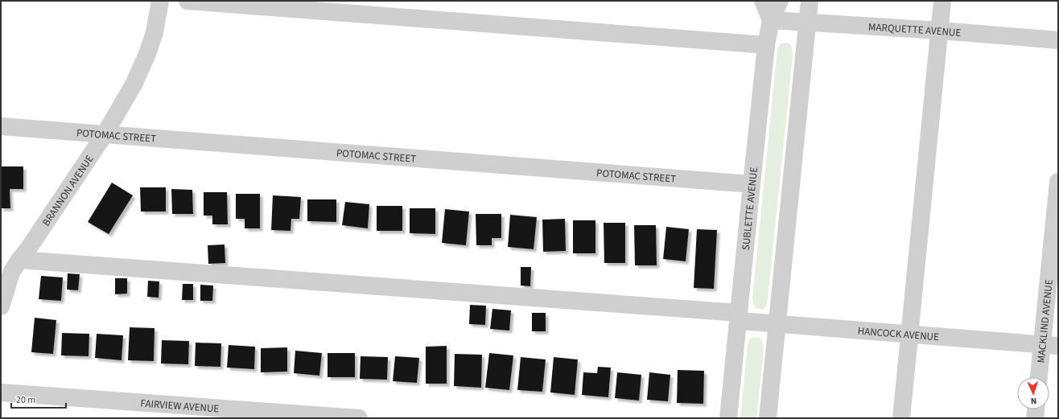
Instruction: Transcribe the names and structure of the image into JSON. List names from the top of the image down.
{
  "streets": {
    "street": [
      "MARQUETTE AVENUE",
      "POTOMAC STREET",
      "BRANNON AVENUE",
      "SUBLETTE AVENUE",
      "MACKLIND AVENUE",
      "HANCOCK AVENUE",
      "FAIRVIEW AVENUE"
    ]
  },
  "crossings": [
    ["MARQUETTE AVENUE", "SUBLETTE AVENUE"],
    ["POTOMAC STREET", "BRANNON AVENUE"],
    ["POTOMAC STREET", "SUBLETTE AVENUE"],
    ["BRANNON AVENUE", "HANCOCK AVENUE"],
    ["SUBLETTE AVENUE", "HANCOCK AVENUE"],
    ["MACKLIND AVENUE", "HANCOCK AVENUE"]
  ],
  "scale_bar": "20 m",
  "north": "bottom"
}
